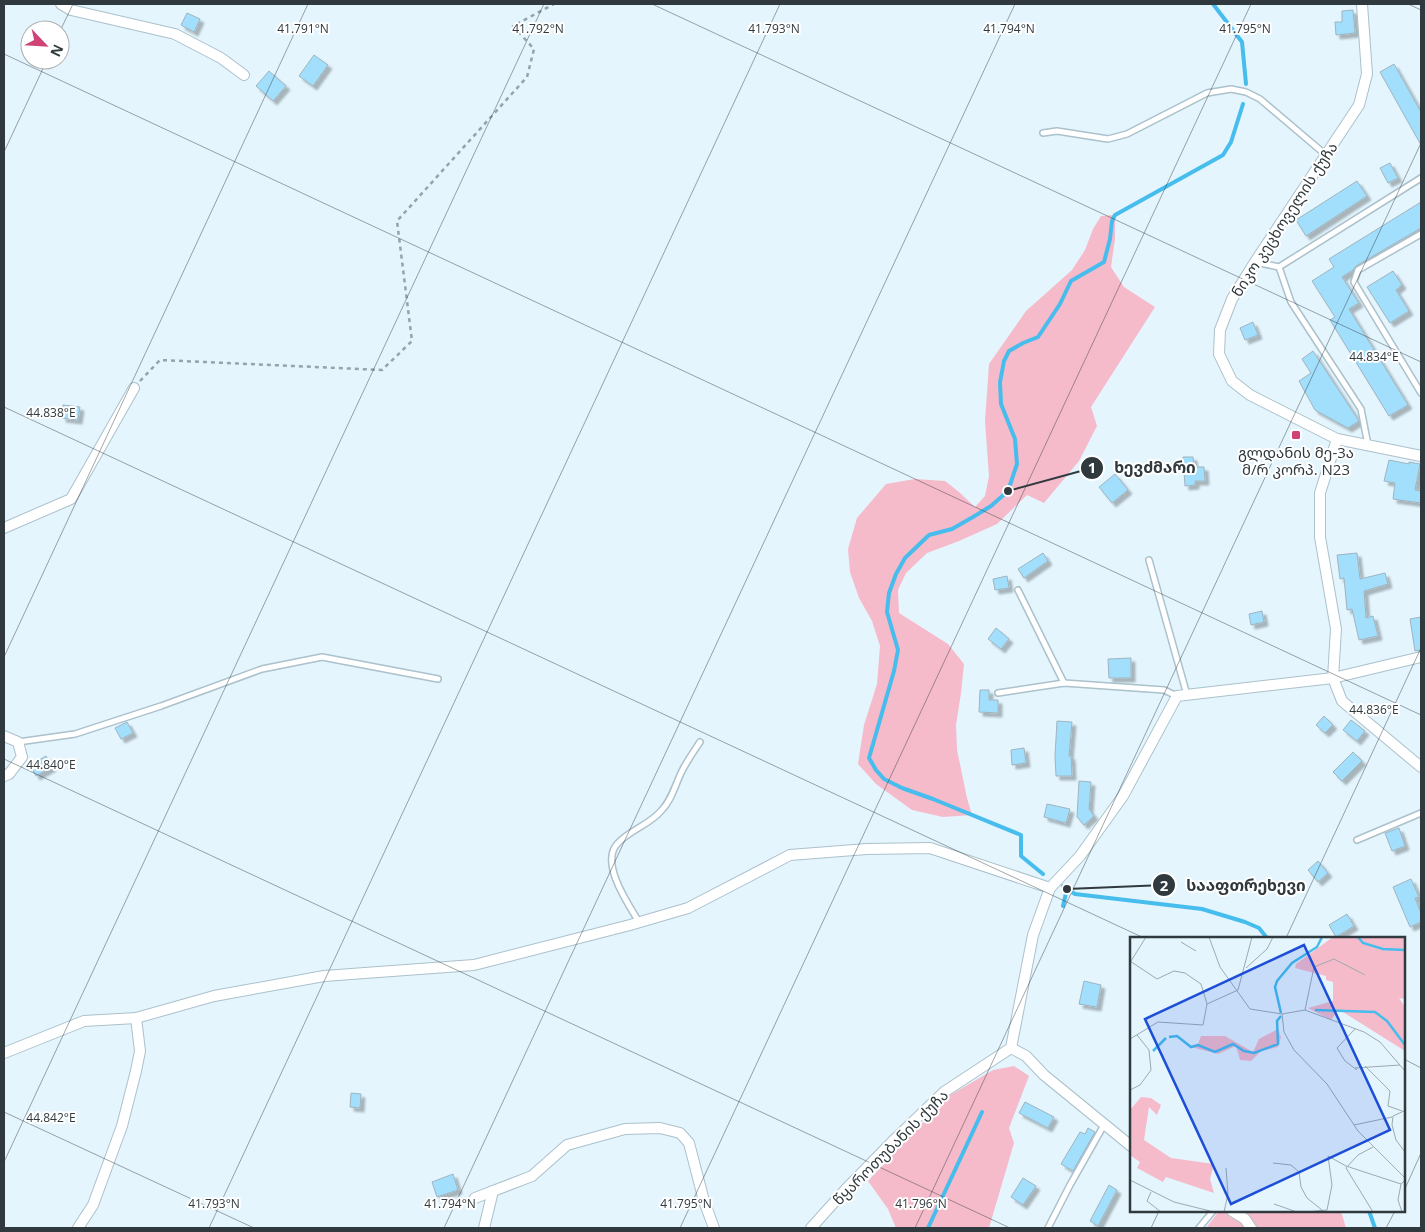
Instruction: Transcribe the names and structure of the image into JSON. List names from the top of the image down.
{
  "streets": {
    "street": ["ნიკო კეცხოველის ქუჩა", "წყაროთუბანის ქუჩა"]
  },
  "places": {
    "transit": ["გლდანის მე-3ა მ/რ კორპ. N23"],
    "other": ["ხევძმარი", "სააფთრეხევი"]
  },
  "north": "bottom right",
  "coordinates": [
    "41.791°N",
    "41.792°N",
    "41.793°N",
    "41.794°N",
    "41.795°N",
    "44.834°E",
    "44.838°E",
    "44.836°E",
    "44.840°E",
    "44.842°E",
    "41.796°N"
  ]
}
